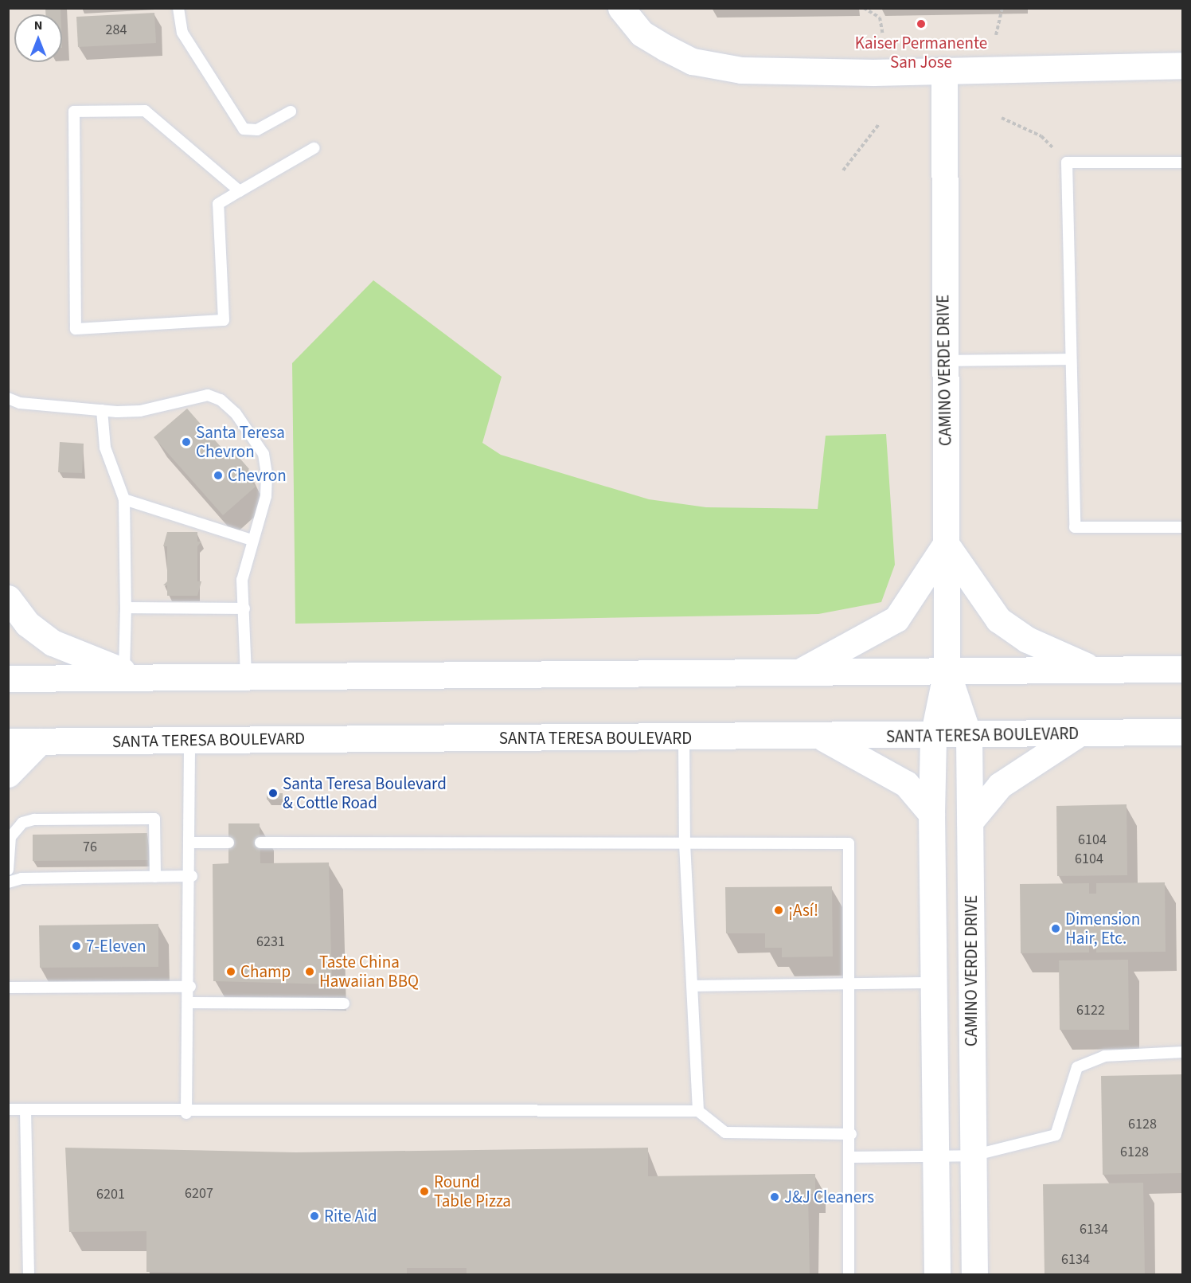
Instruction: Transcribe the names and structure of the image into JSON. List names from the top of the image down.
{
  "streets": {
    "main road": ["CAMINO VERDE DRIVE", "SANTA TERESA BOULEVARD"]
  },
  "crossings": [
    ["CAMINO VERDE DRIVE", "SANTA TERESA BOULEVARD"]
  ],
  "places": [
    "Kaiser Permanente San Jose",
    "Santa Teresa Chevron",
    "Chevron",
    "Santa Teresa Boulevard & Cottle Road",
    "¡Así!",
    "Dimension Hair, Etc.",
    "7-Eleven",
    "Champ",
    "Taste China Hawaiian BBQ",
    "Round Table Pizza",
    "J&J Cleaners",
    "Rite Aid"
  ],
  "house_numbers": [
    "284",
    "6104",
    "76",
    "6104",
    "6231",
    "6122",
    "6128",
    "6128",
    "6207",
    "6201",
    "6134",
    "6134"
  ],
  "north": "top"
}
